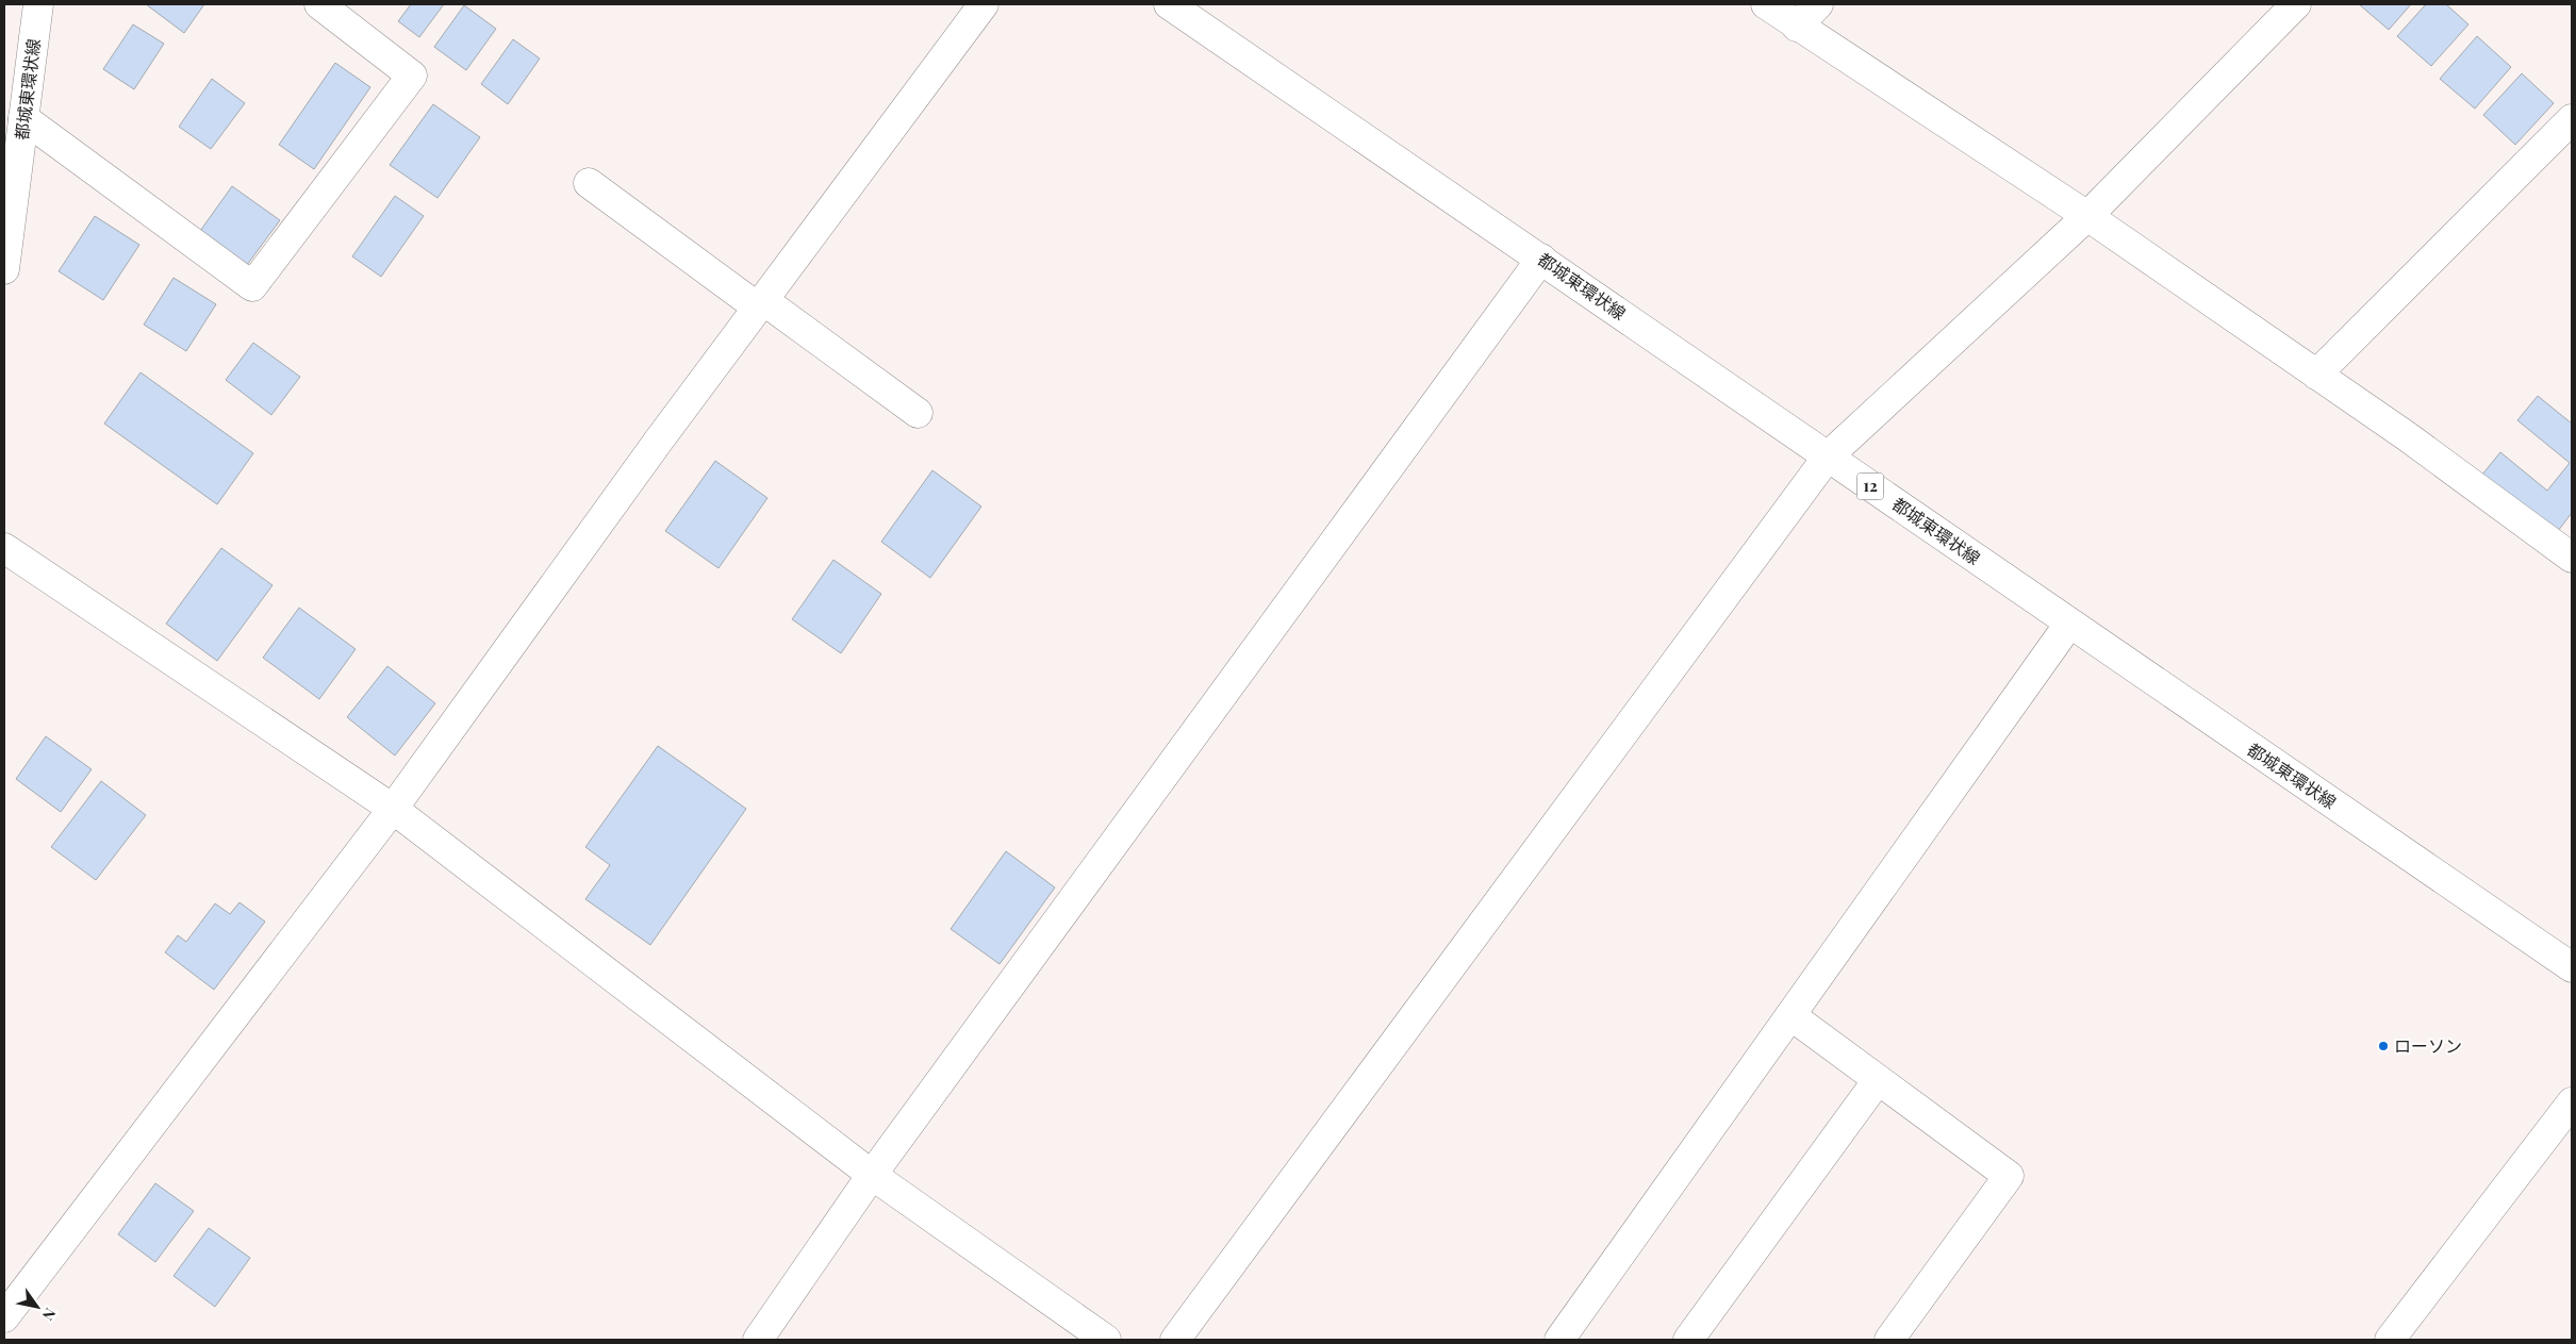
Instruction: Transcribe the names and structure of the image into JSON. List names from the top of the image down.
{
  "streets": {
    "street": ["都城東環状線", "12"]
  },
  "places": ["ローソン"],
  "north": "bottom right"
}
